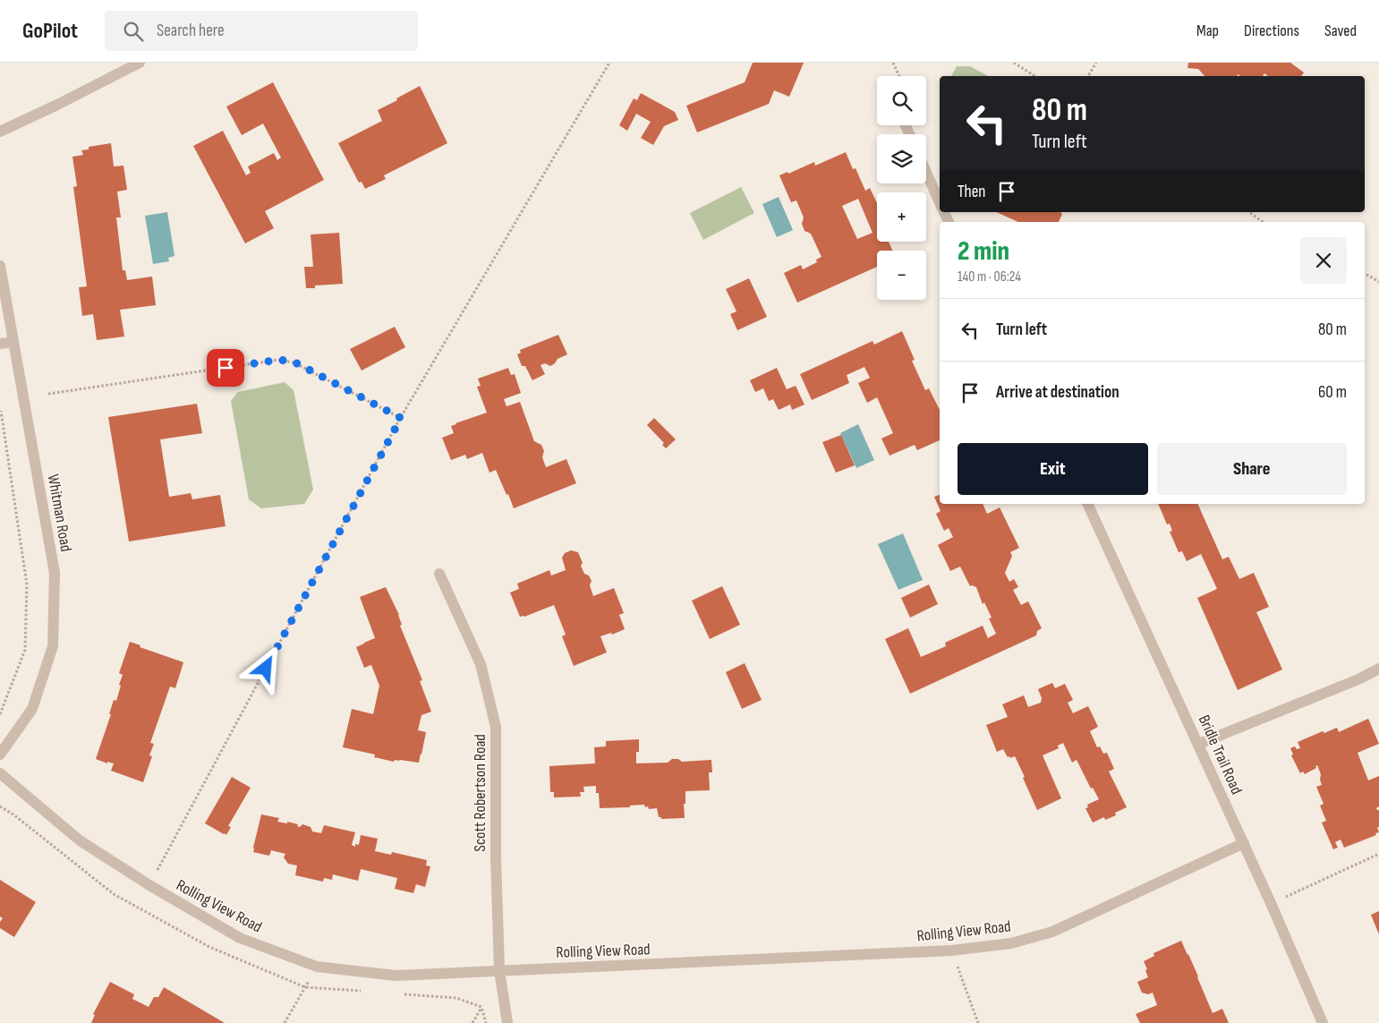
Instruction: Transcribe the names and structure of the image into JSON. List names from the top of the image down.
{
  "streets": {
    "street": [
      "Whitman Road",
      "Bridle Trail Road",
      "Scott Robertson Road",
      "Rolling View Road"
    ]
  },
  "crossings": [
    ["Bridle Trail Road", "Rolling View Road"],
    ["Scott Robertson Road", "Rolling View Road"]
  ],
  "page": {
    "header": "GoPilot",
    "search": "Search here",
    "nav": ["Map", "Directions", "Saved"],
    "map_buttons": ["+", "−"],
    "turn": ["80 m", "Turn left"],
    "then": "Then",
    "heading": ["2 min", "140 m · 06:24"],
    "list": [
      {
        "name": "Turn left",
        "value": "80 m"
      },
      {
        "name": "Arrive at destination",
        "value": "60 m"
      }
    ],
    "buttons": ["Exit", "Share"]
  }
}
